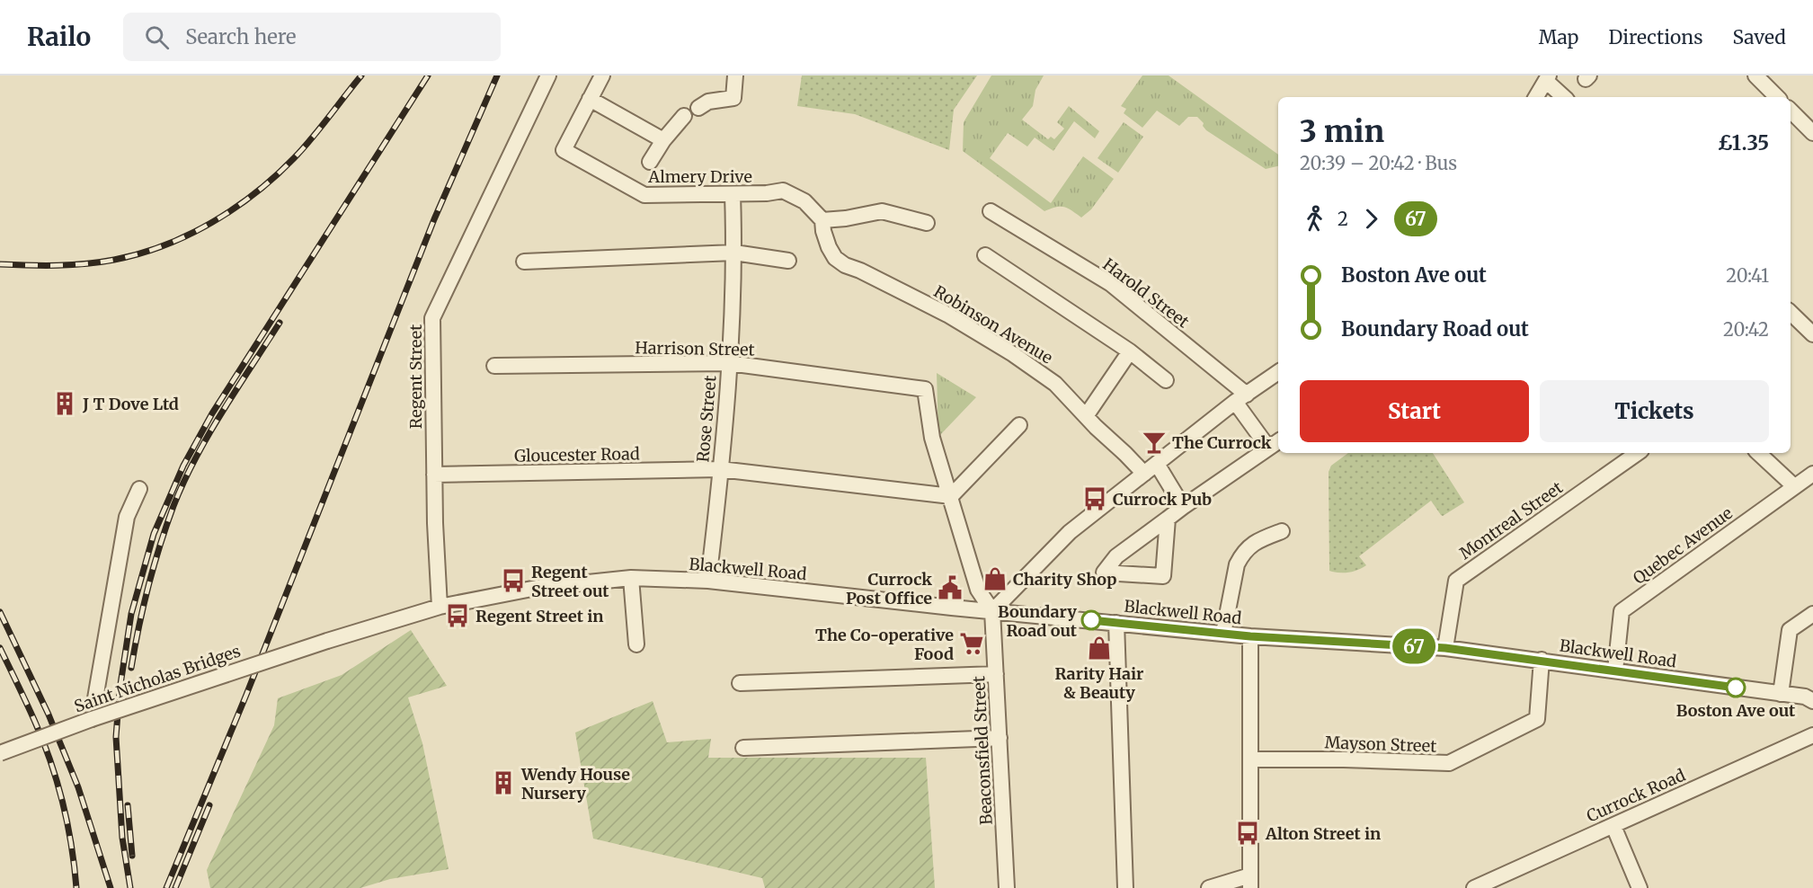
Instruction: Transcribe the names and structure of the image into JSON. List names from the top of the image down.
{
  "streets": {
    "street": [
      "Almery Drive",
      "Harold Street",
      "Robinson Avenue",
      "Harrison Street",
      "Regent Street",
      "Rose Street",
      "Gloucester Road",
      "Montreal Street",
      "Quebec Avenue",
      "Blackwell Road",
      "Saint Nicholas Bridges",
      "Mayson Street",
      "Beaconsfield Street",
      "Currock Road"
    ]
  },
  "crossings": [
    ["Almery Drive", "Robinson Avenue"],
    ["Almery Drive", "Rose Street"],
    ["Harrison Street", "Rose Street"],
    ["Harrison Street", "Gloucester Road"],
    ["Regent Street", "Gloucester Road"],
    ["Regent Street", "Blackwell Road"],
    ["Rose Street", "Gloucester Road"],
    ["Rose Street", "Blackwell Road"],
    ["Montreal Street", "Blackwell Road"],
    ["Quebec Avenue", "Blackwell Road"],
    ["Blackwell Road", "Saint Nicholas Bridges"],
    ["Blackwell Road", "Mayson Street"],
    ["Blackwell Road", "Beaconsfield Street"]
  ],
  "places": {
    "building": ["J T Dove Ltd", "Wendy House Nursery"],
    "bar": ["The Currock"],
    "bus stop": [
      "Currock Pub",
      "Regent Street out",
      "Regent Street in",
      "Alton Street in"
    ],
    "shop": ["Charity Shop", "Rarity Hair & Beauty"],
    "public building": ["Currock Post Office"],
    "other": ["Boundary Road out", "Boston Ave out"],
    "supermarket": ["The Co-operative Food"]
  },
  "lines": ["bus line 67"],
  "page": {
    "header": "Railo",
    "search": "Search here",
    "nav": ["Map", "Directions", "Saved"],
    "on_map": "67",
    "heading": ["3 min", "20:39 – 20:42 · Bus", "£1.35"],
    "legs": ["2", "67"],
    "list": [
      {
        "name": "Boston Ave out",
        "value": "20:41"
      },
      {
        "name": "Boundary Road out",
        "value": "20:42"
      }
    ],
    "buttons": ["Start", "Tickets"]
  }
}
